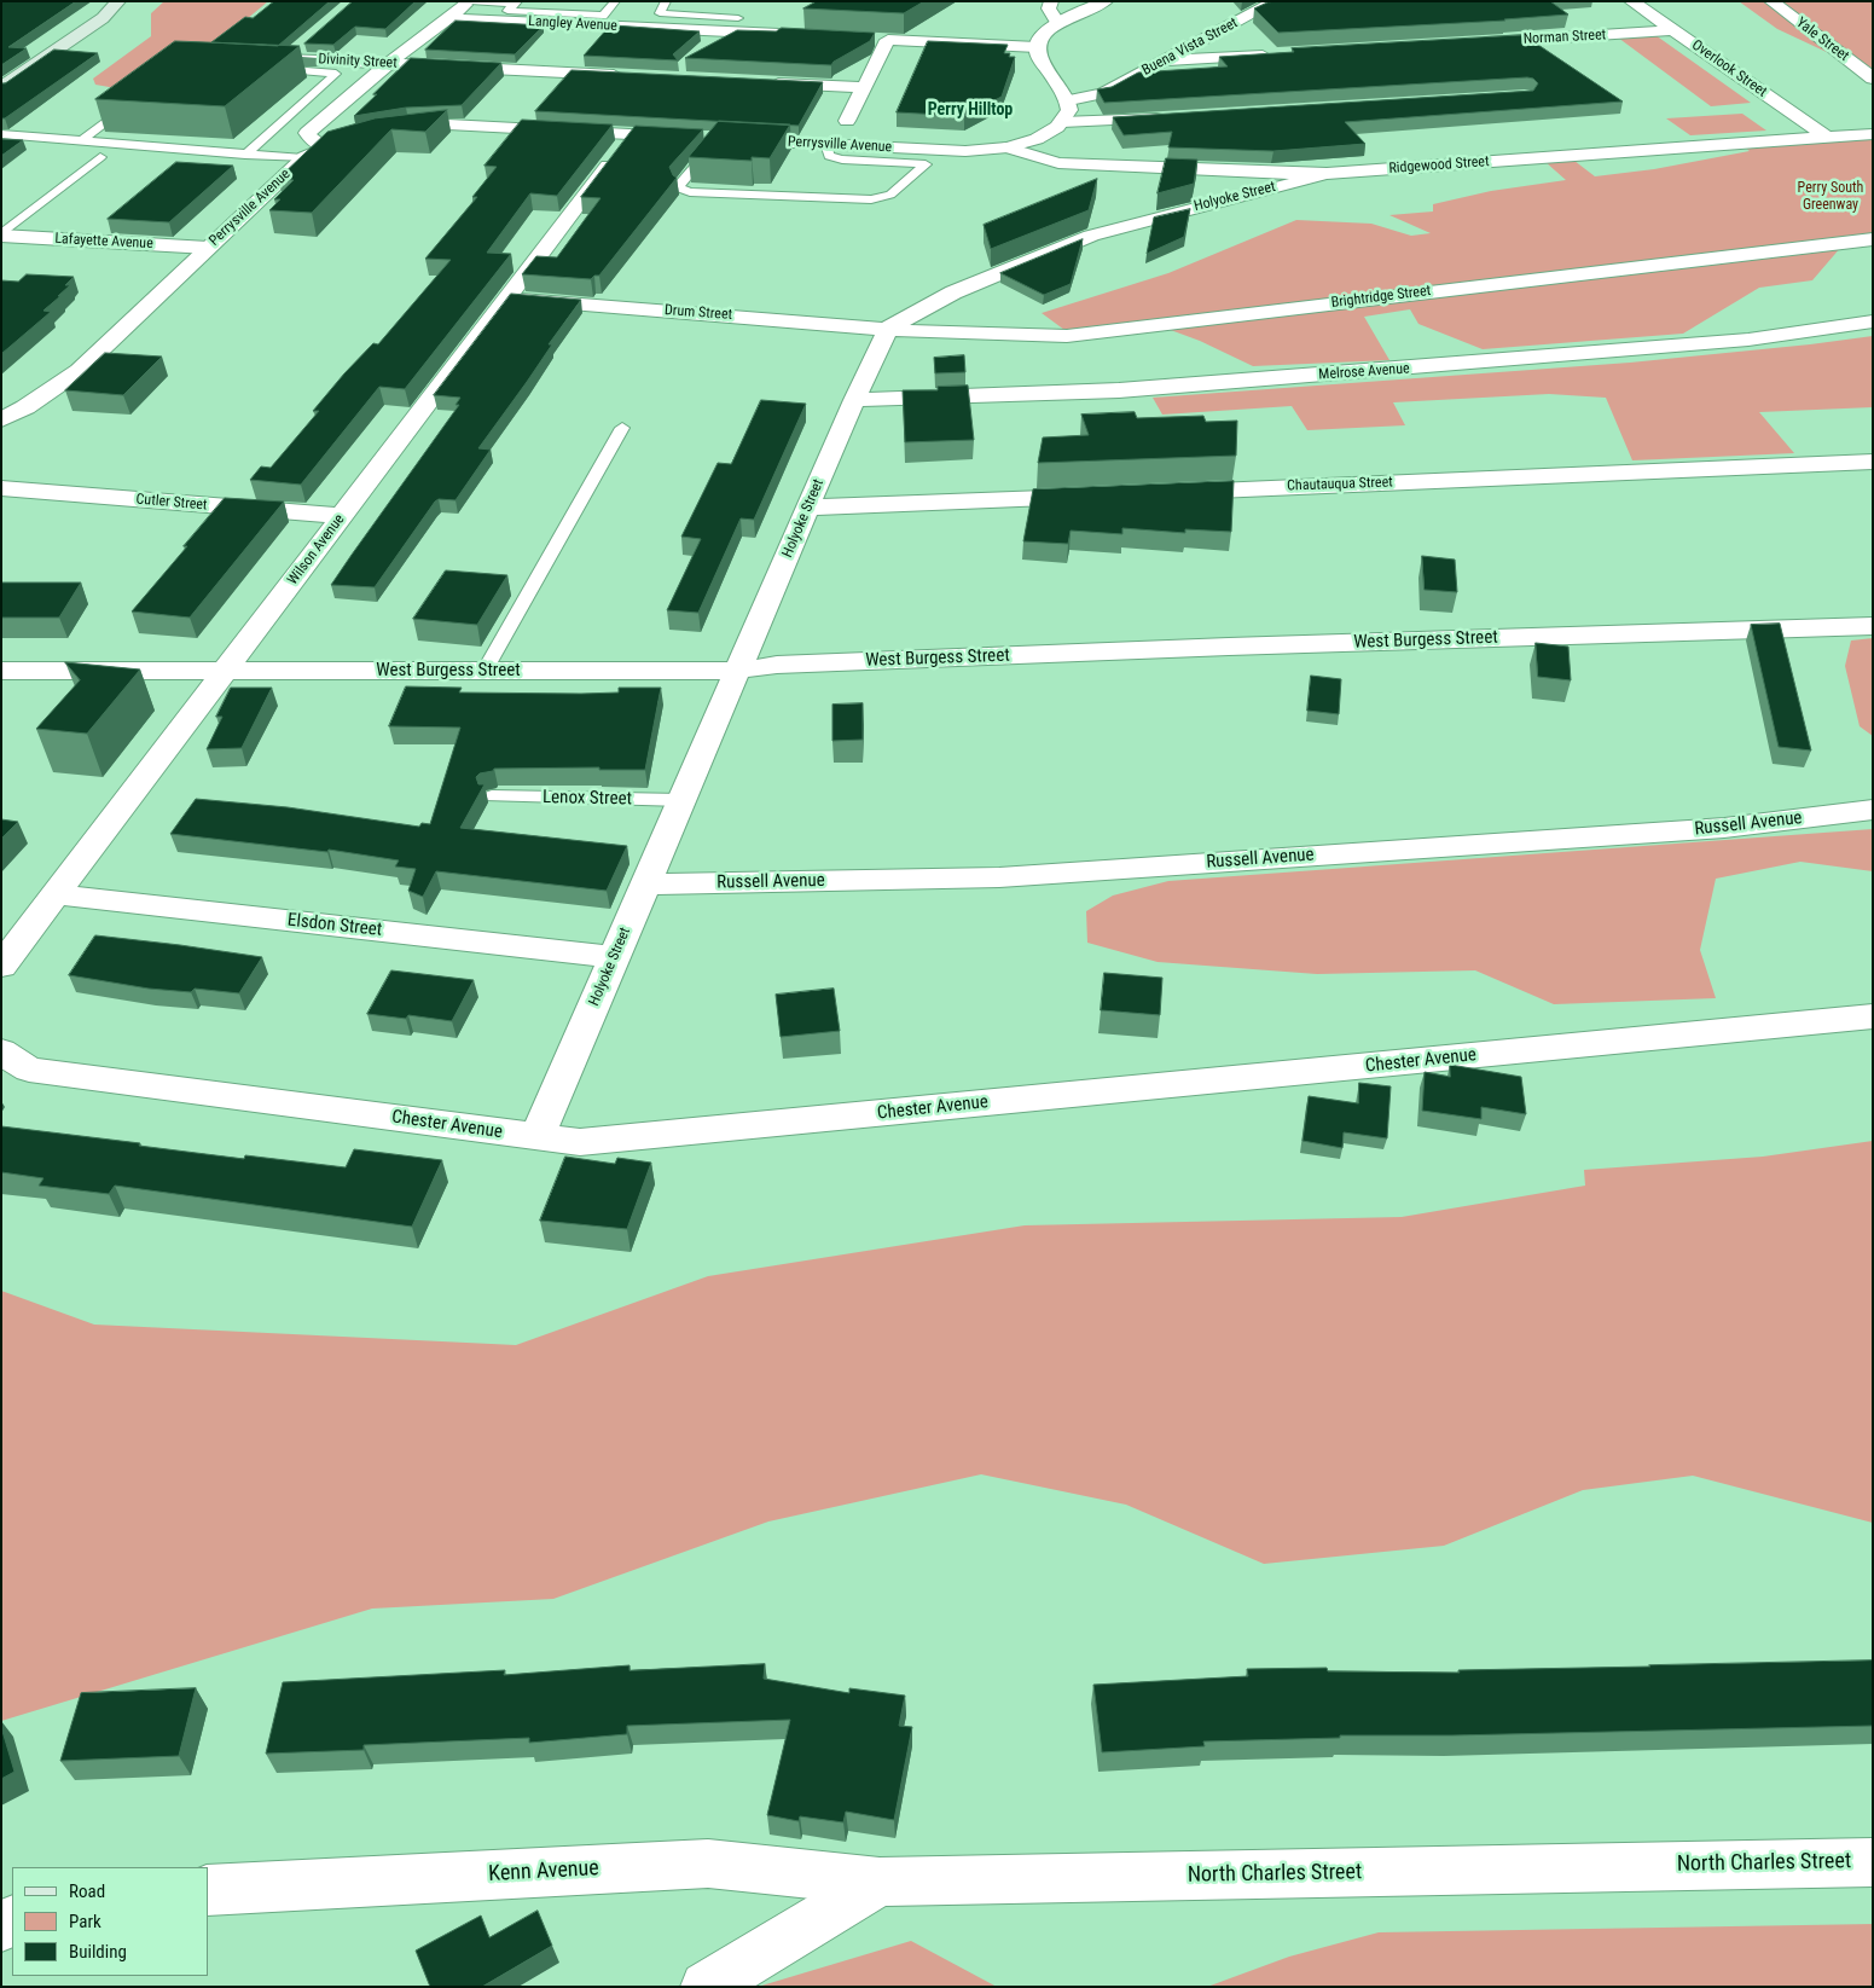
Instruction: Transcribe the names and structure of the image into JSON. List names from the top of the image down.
{
  "streets": {
    "street": [
      "Langley Avenue",
      "Norman Street",
      "Yale Street",
      "Buena Vista Street",
      "Divinity Street",
      "Overlook Street",
      "Perrysville Avenue",
      "Ridgewood Street",
      "Holyoke Street",
      "Lafayette Avenue",
      "Brightridge Street",
      "Drum Street",
      "Melrose Avenue",
      "Chautauqua Street",
      "Cutler Street",
      "Wilson Avenue",
      "West Burgess Street",
      "Russell Avenue",
      "Elsdon Street",
      "Chester Avenue",
      "North Charles Street",
      "Kenn Avenue"
    ],
    "lane": ["Lenox Street"]
  },
  "crossings": [
    ["Norman Street", "Overlook Street"],
    ["Overlook Street", "Ridgewood Street"],
    ["Perrysville Avenue", "Ridgewood Street"],
    ["Perrysville Avenue", "Lafayette Avenue"],
    ["Perrysville Avenue", "Wilson Avenue"],
    ["Ridgewood Street", "Holyoke Street"],
    ["Holyoke Street", "Brightridge Street"],
    ["Holyoke Street", "Drum Street"],
    ["Holyoke Street", "Melrose Avenue"],
    ["Holyoke Street", "West Burgess Street"],
    ["Holyoke Street", "Lenox Street"],
    ["Holyoke Street", "Russell Avenue"],
    ["Holyoke Street", "Elsdon Street"],
    ["Holyoke Street", "Chester Avenue"],
    ["Brightridge Street", "Drum Street"],
    ["Drum Street", "Wilson Avenue"],
    ["Cutler Street", "Wilson Avenue"],
    ["Wilson Avenue", "West Burgess Street"],
    ["Wilson Avenue", "Elsdon Street"],
    ["North Charles Street", "Kenn Avenue"]
  ],
  "districts": ["Perry Hilltop"],
  "parks": ["Perry South Greenway"],
  "legend": ["Road", "Park", "Building"]
}
